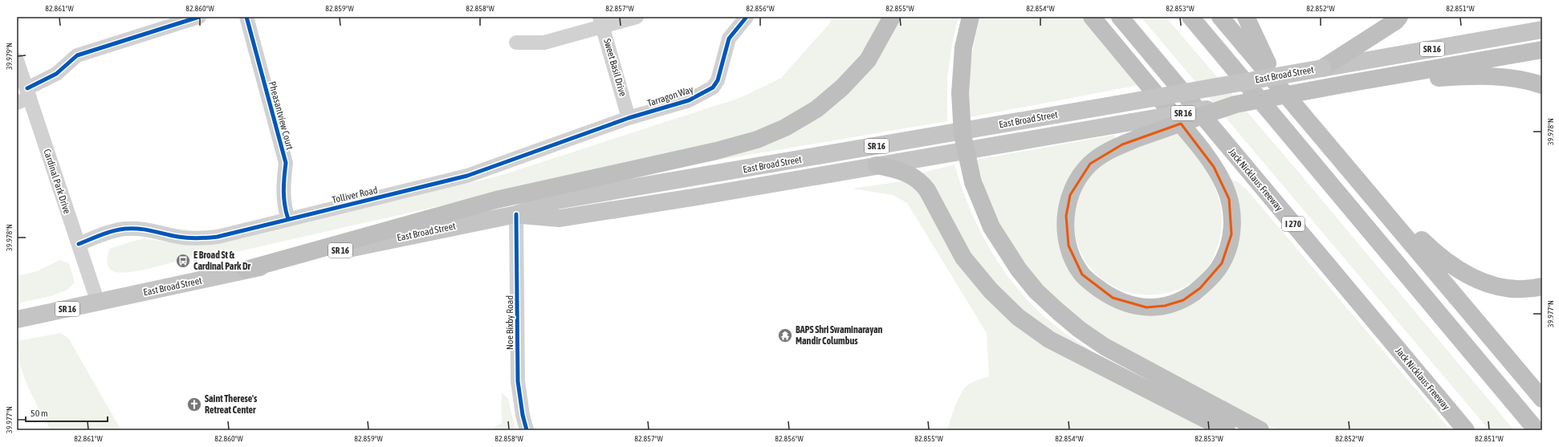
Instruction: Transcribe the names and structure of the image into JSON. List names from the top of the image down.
{
  "streets": {
    "highway": [
      "SR 16",
      "East Broad Street",
      "Jack Nicklaus Freeway",
      "I 270"
    ],
    "street": [
      "Sweet Basil Drive",
      "Tarragon Way",
      "Pheasantview Court",
      "Cardinal Park Drive",
      "Tolliver Road",
      "Noe Bixby Road"
    ]
  },
  "crossings": [
    ["Sweet Basil Drive", "Tarragon Way"],
    ["Sweet Basil Drive", "Tolliver Road"],
    ["East Broad Street", "Cardinal Park Drive"],
    ["East Broad Street", "Noe Bixby Road"],
    ["Tarragon Way", "Tolliver Road"],
    ["Pheasantview Court", "Tolliver Road"],
    ["Cardinal Park Drive", "Tolliver Road"]
  ],
  "places": {
    "bus stop": ["E Broad St & Cardinal Park Dr"],
    "temple": ["BAPS Shri Swaminarayan Mandir Columbus"],
    "church": ["Saint Therese's Retreat Center"]
  },
  "scale_bar": "50 m",
  "coordinates": [
    "82.861°W",
    "82.860°W",
    "82.859°W",
    "82.858°W",
    "82.857°W",
    "82.856°W",
    "82.855°W",
    "82.854°W",
    "82.853°W",
    "82.852°W",
    "82.851°W",
    "39.979°N",
    "39.978°N",
    "39.977°N"
  ]
}
